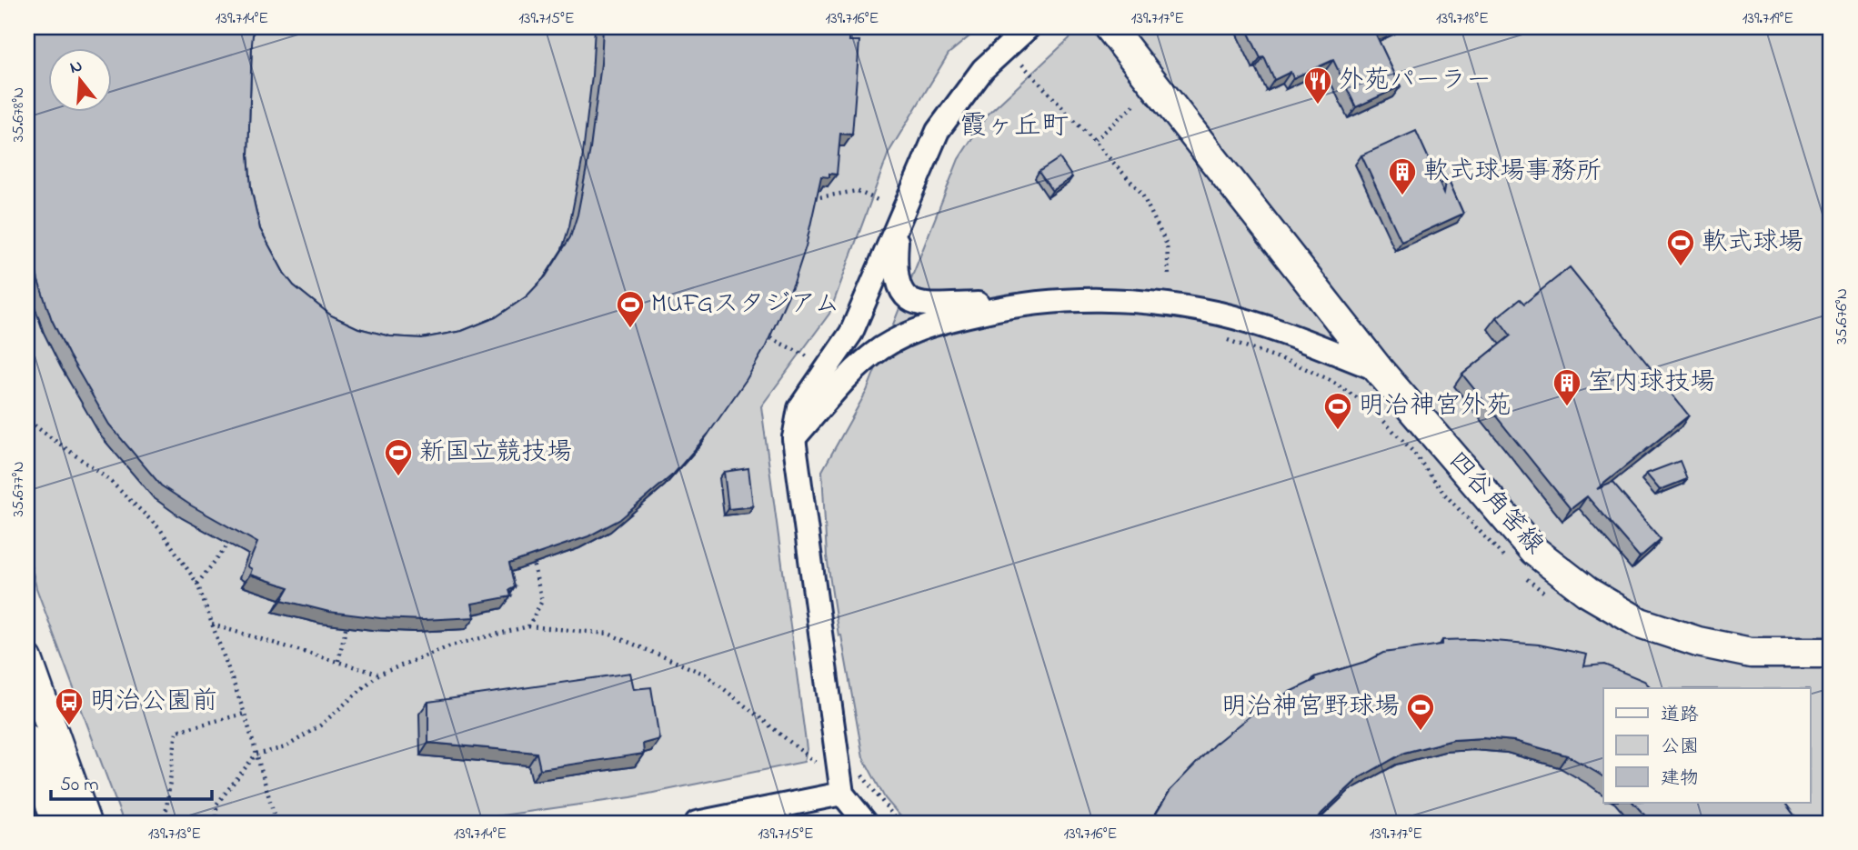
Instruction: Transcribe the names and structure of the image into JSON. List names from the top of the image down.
{
  "streets": {
    "main road": ["四谷角筈線"]
  },
  "districts": ["霞ヶ丘町"],
  "places": {
    "restaurant": ["外苑パーラー"],
    "building": ["軟式球場事務所", "室内球技場"],
    "sports": [
      "軟式球場",
      "MUFGスタジアム",
      "明治神宮外苑",
      "新国立競技場",
      "明治神宮野球場"
    ],
    "bus stop": ["明治公園前"]
  },
  "legend": ["道路", "公園", "建物"],
  "scale_bar": "50 m",
  "north": "top",
  "coordinates": [
    "139.714°E",
    "139.715°E",
    "139.716°E",
    "139.717°E",
    "139.718°E",
    "139.719°E",
    "35.678°N",
    "35.676°N",
    "35.677°N",
    "139.713°E"
  ]
}
